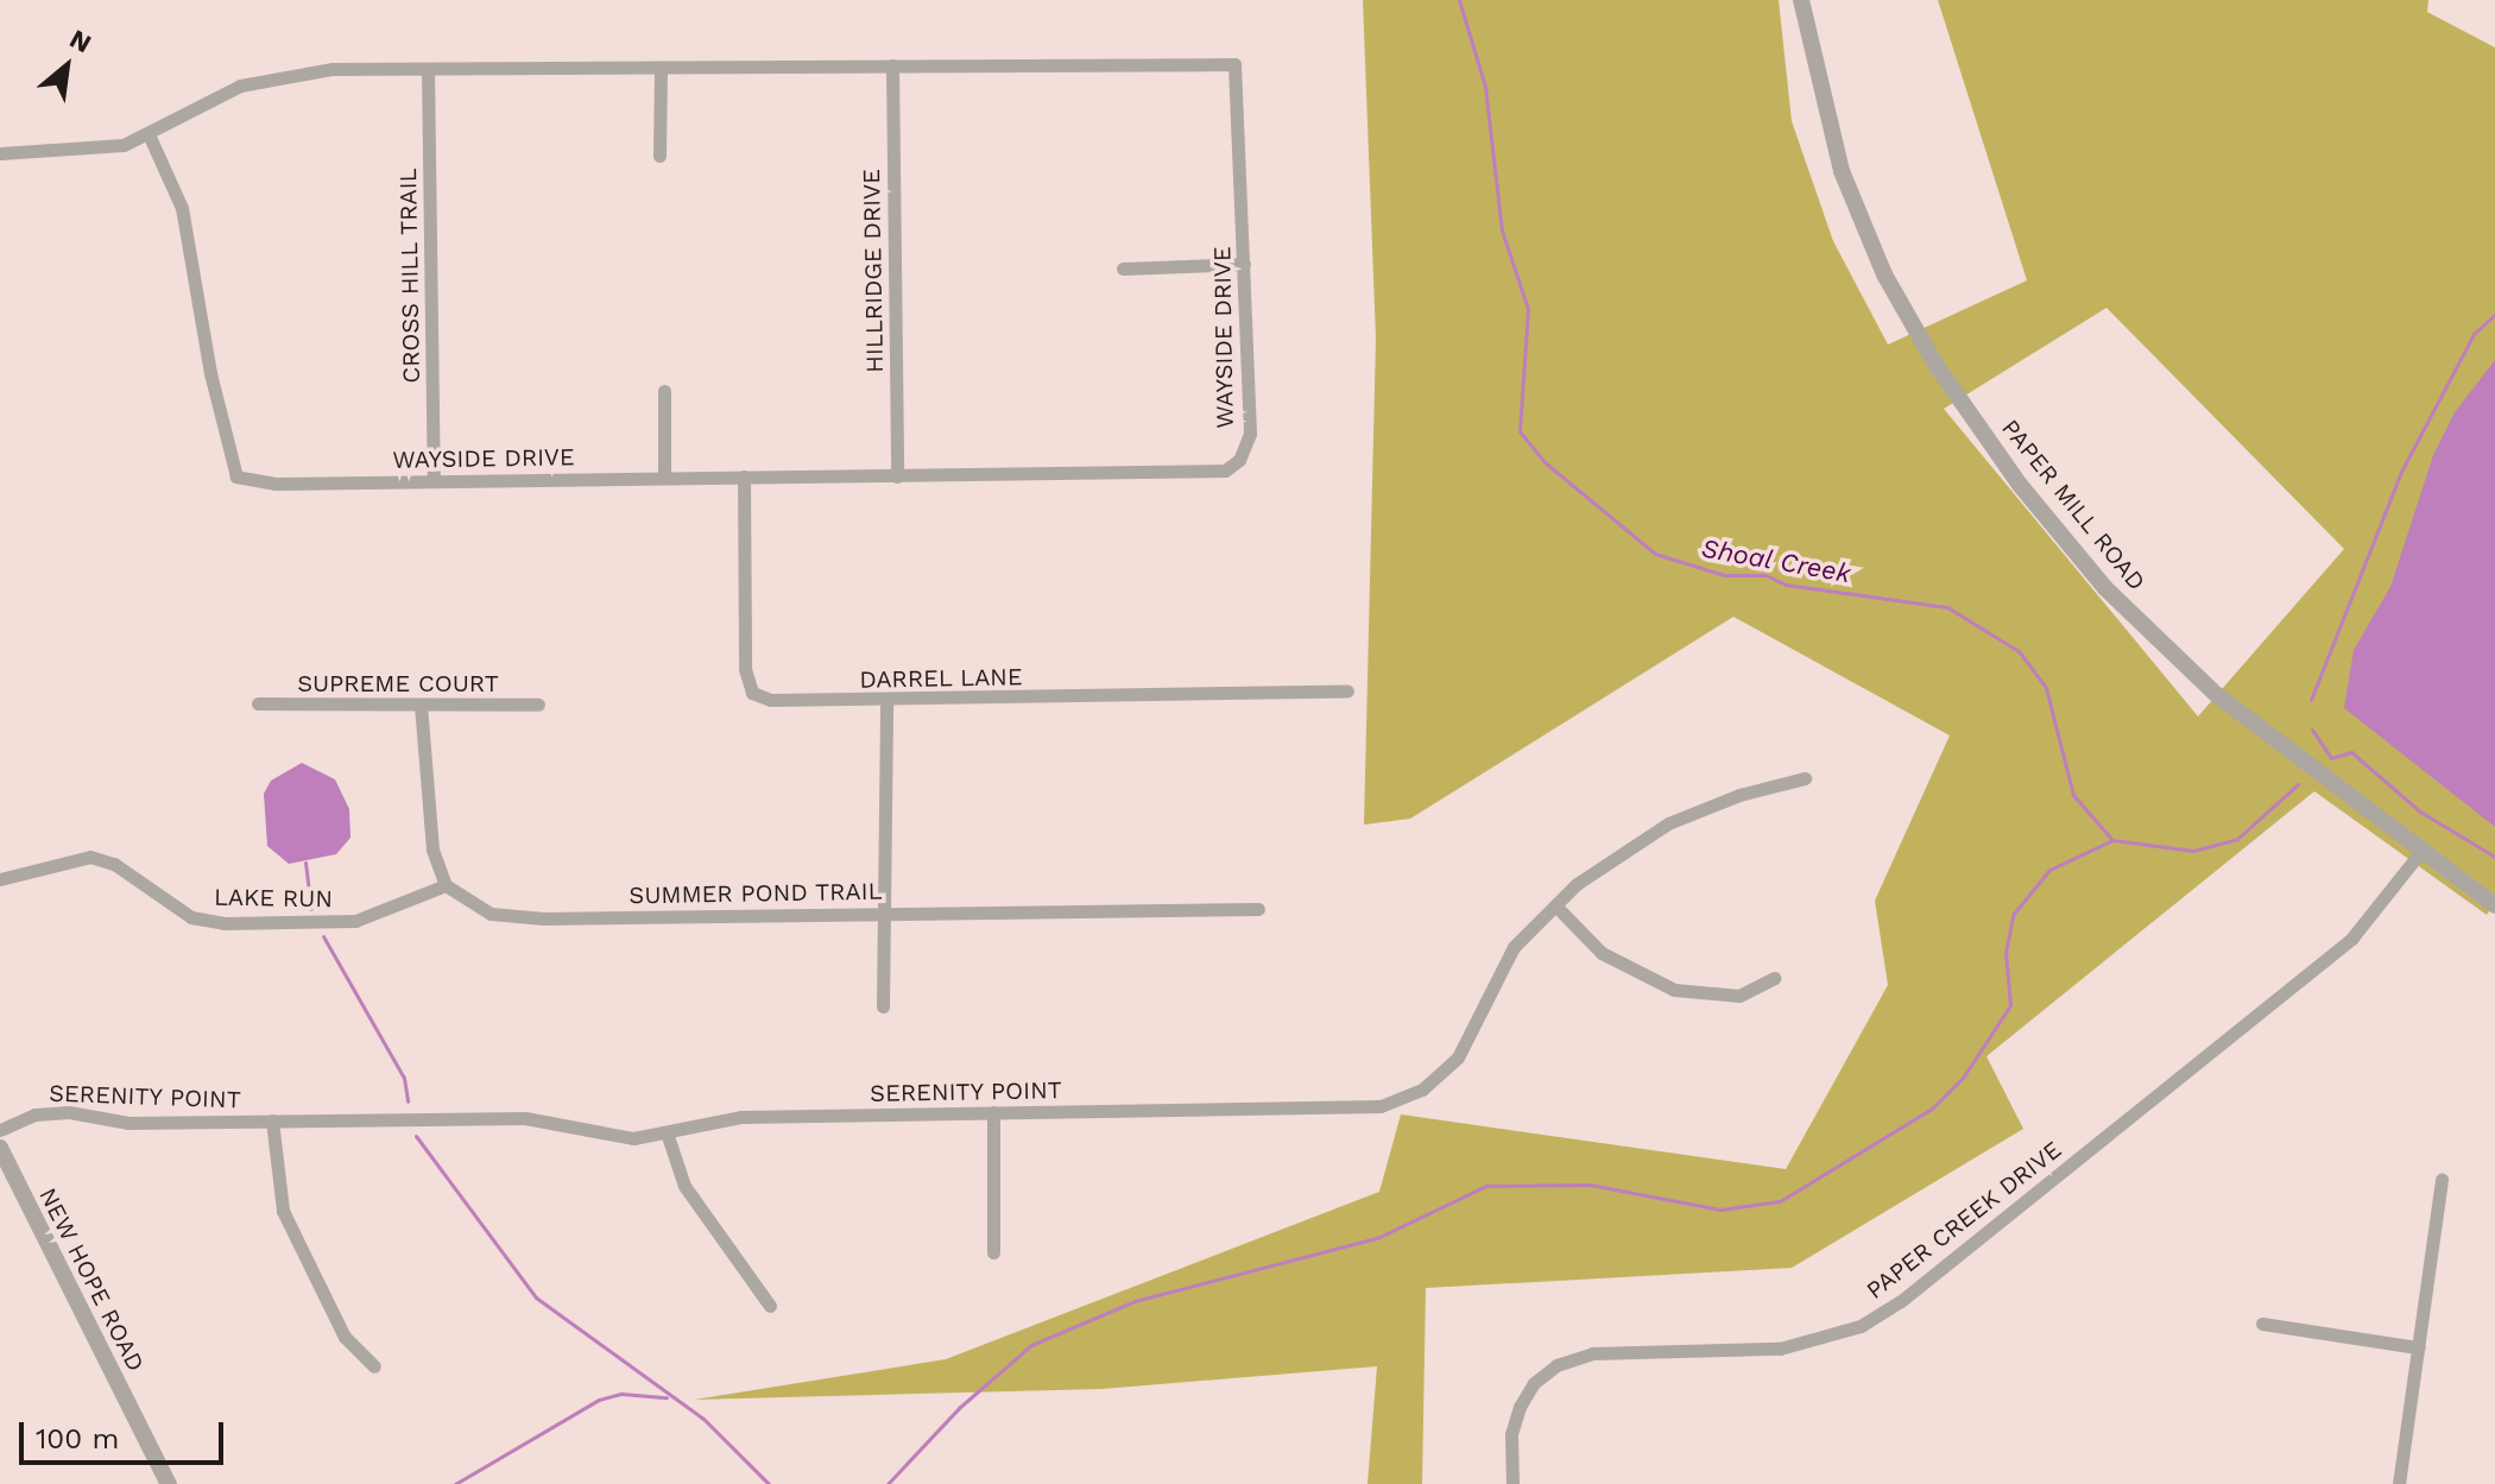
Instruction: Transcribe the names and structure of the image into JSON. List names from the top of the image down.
{
  "streets": {
    "street": [
      "HILLRIDGE DRIVE",
      "CROSS HILL TRAIL",
      "WAYSIDE DRIVE",
      "PAPER MILL ROAD",
      "DARREL LANE",
      "SUPREME COURT",
      "SUMMER POND TRAIL",
      "LAKE RUN",
      "SERENITY POINT",
      "PAPER CREEK DRIVE",
      "NEW HOPE ROAD"
    ]
  },
  "crossings": [
    ["HILLRIDGE DRIVE", "WAYSIDE DRIVE"],
    ["CROSS HILL TRAIL", "WAYSIDE DRIVE"],
    ["WAYSIDE DRIVE", "DARREL LANE"],
    ["PAPER MILL ROAD", "PAPER CREEK DRIVE"],
    ["SUMMER POND TRAIL", "LAKE RUN"]
  ],
  "water": ["Shoal Creek"],
  "scale_bar": "100 m",
  "north": "top right"
}
